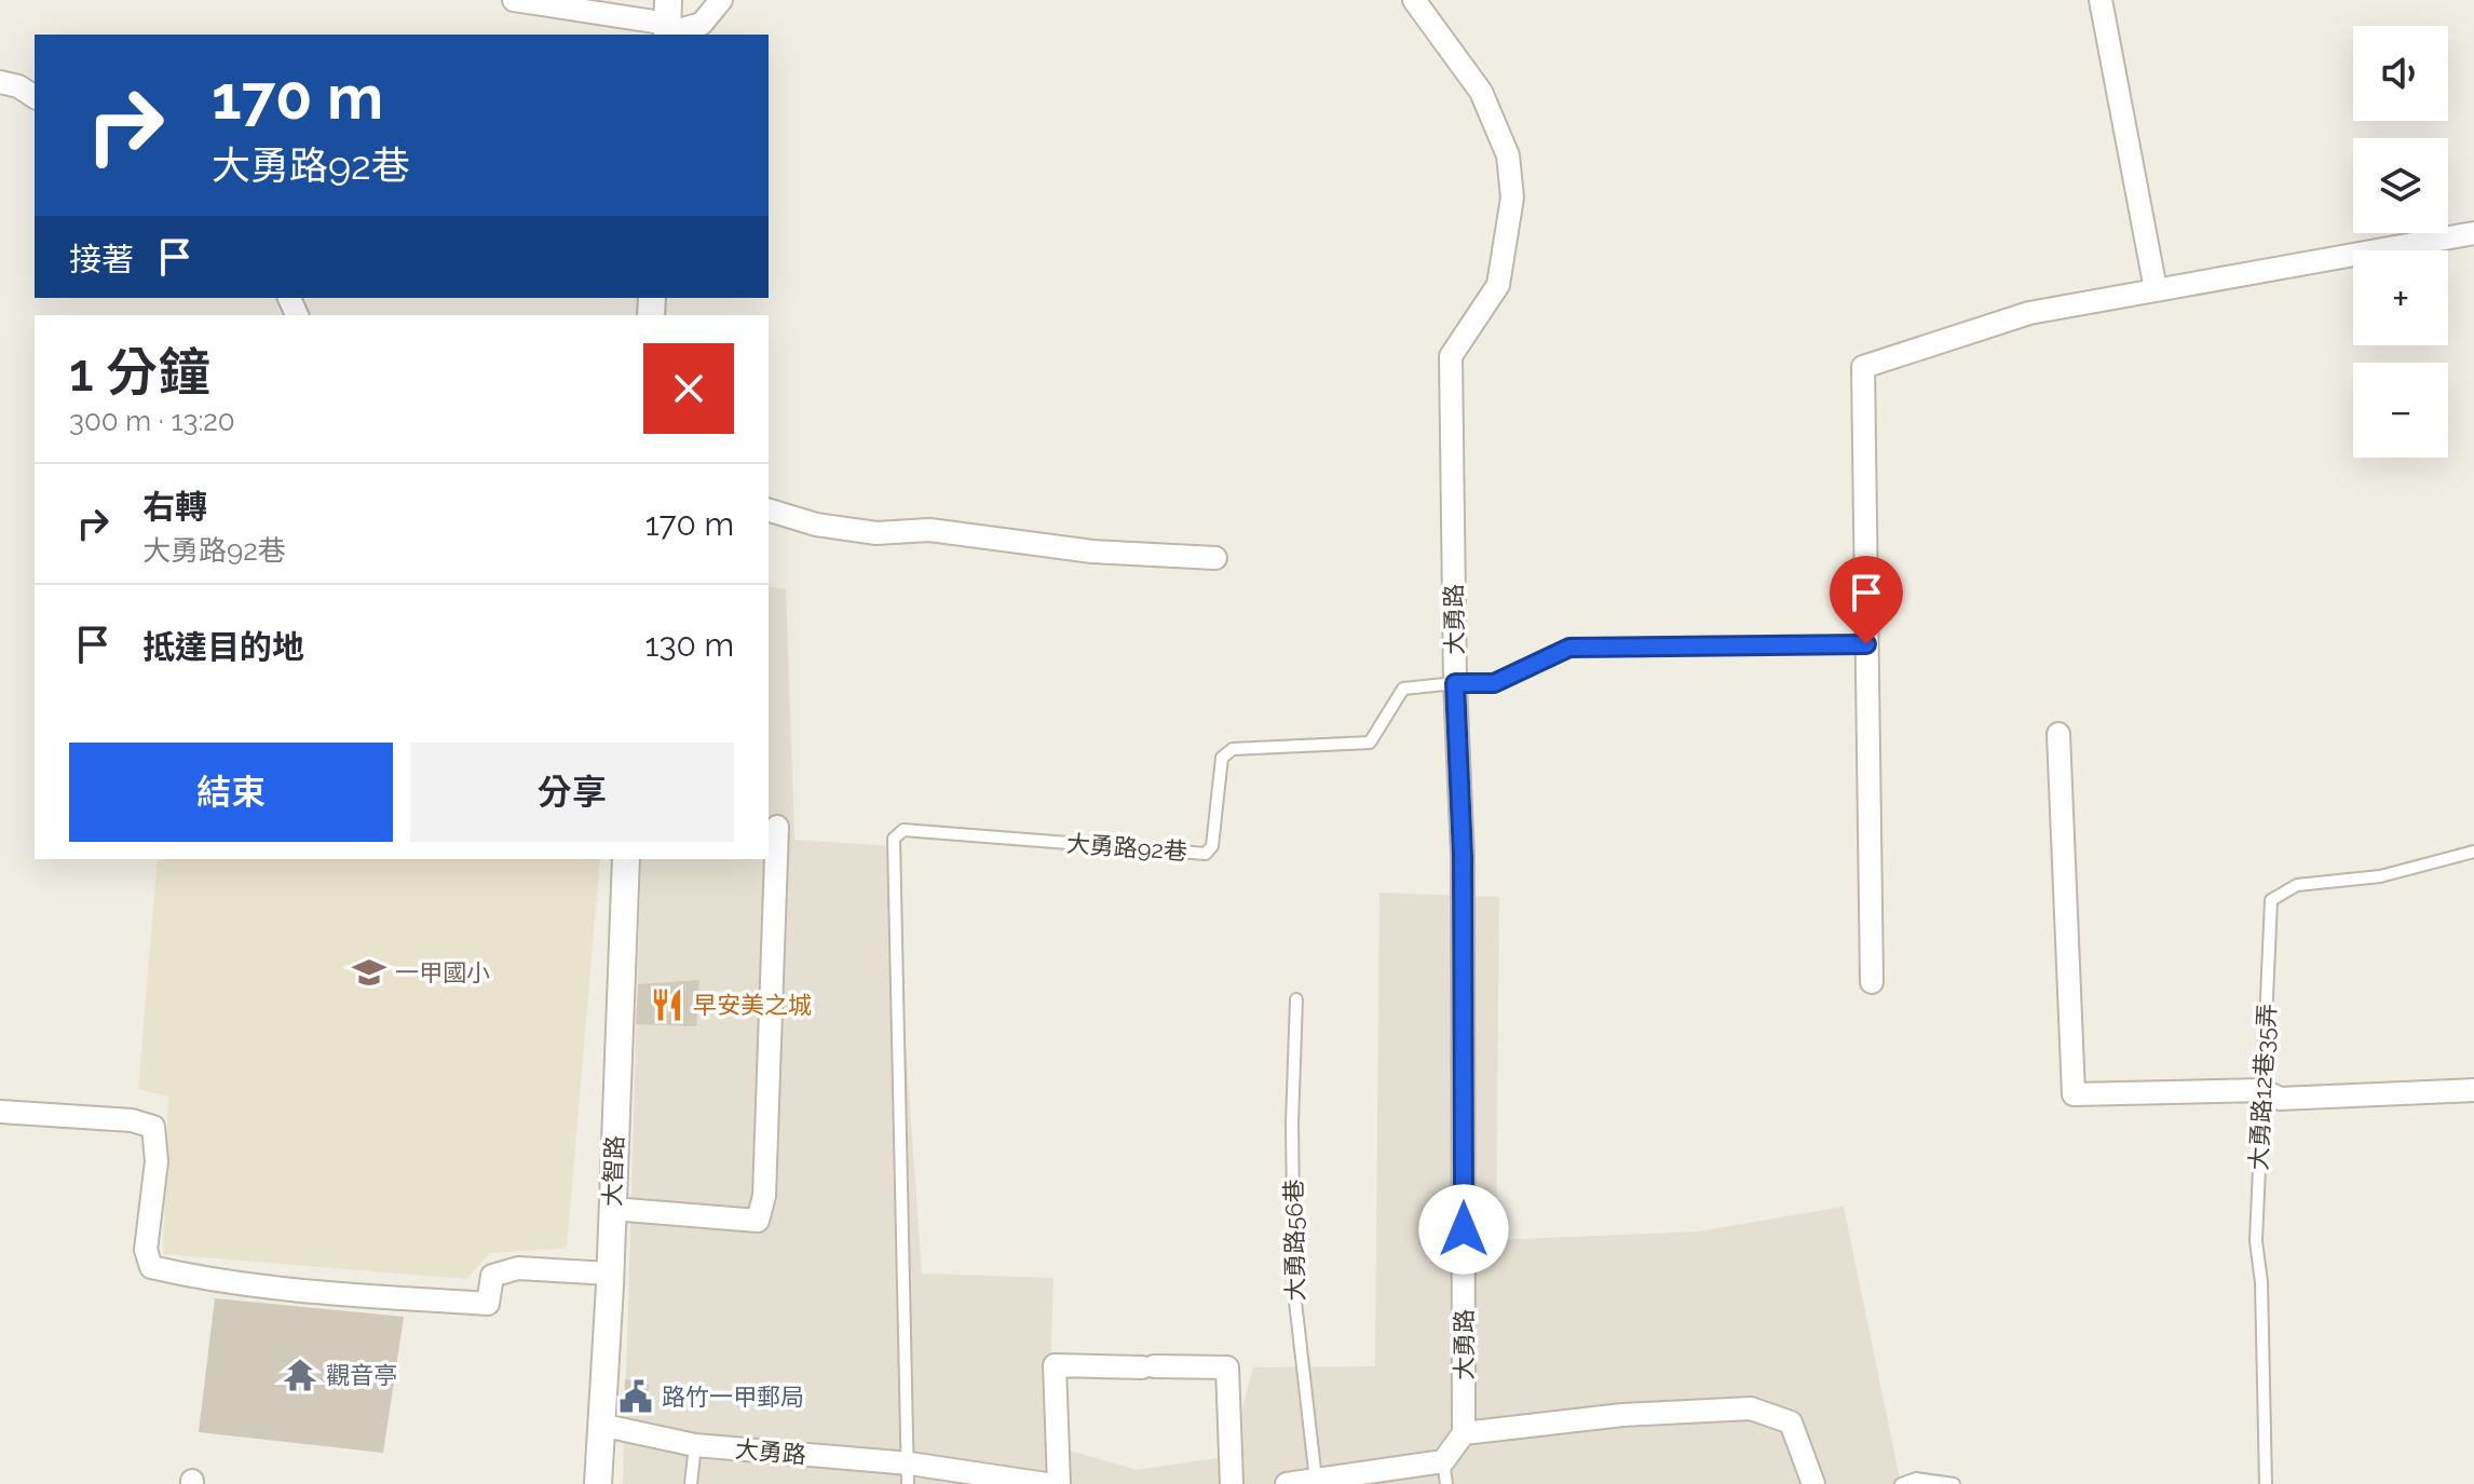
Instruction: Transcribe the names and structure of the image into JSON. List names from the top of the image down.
{
  "streets": {
    "street": ["大勇路", "大智路"],
    "lane": ["大勇路92巷", "大勇路12巷35弄", "大勇路56巷"]
  },
  "crossings": [
    ["大勇路", "大勇路92巷"],
    ["大勇路", "大智路"]
  ],
  "places": {
    "school or university": ["一甲國小"],
    "restaurant": ["早安美之城"],
    "temple": ["觀音亭"],
    "public building": ["路竹一甲郵局"]
  },
  "page": {
    "map_buttons": ["+", "−"],
    "turn": ["170 m", "大勇路92巷"],
    "then": "接著",
    "heading": ["1 分鐘", "300 m · 13:20"],
    "list": [
      {
        "name": "右轉",
        "note": "大勇路92巷",
        "value": "170 m"
      },
      {
        "name": "抵達目的地",
        "value": "130 m"
      }
    ],
    "buttons": ["結束", "分享"]
  }
}
